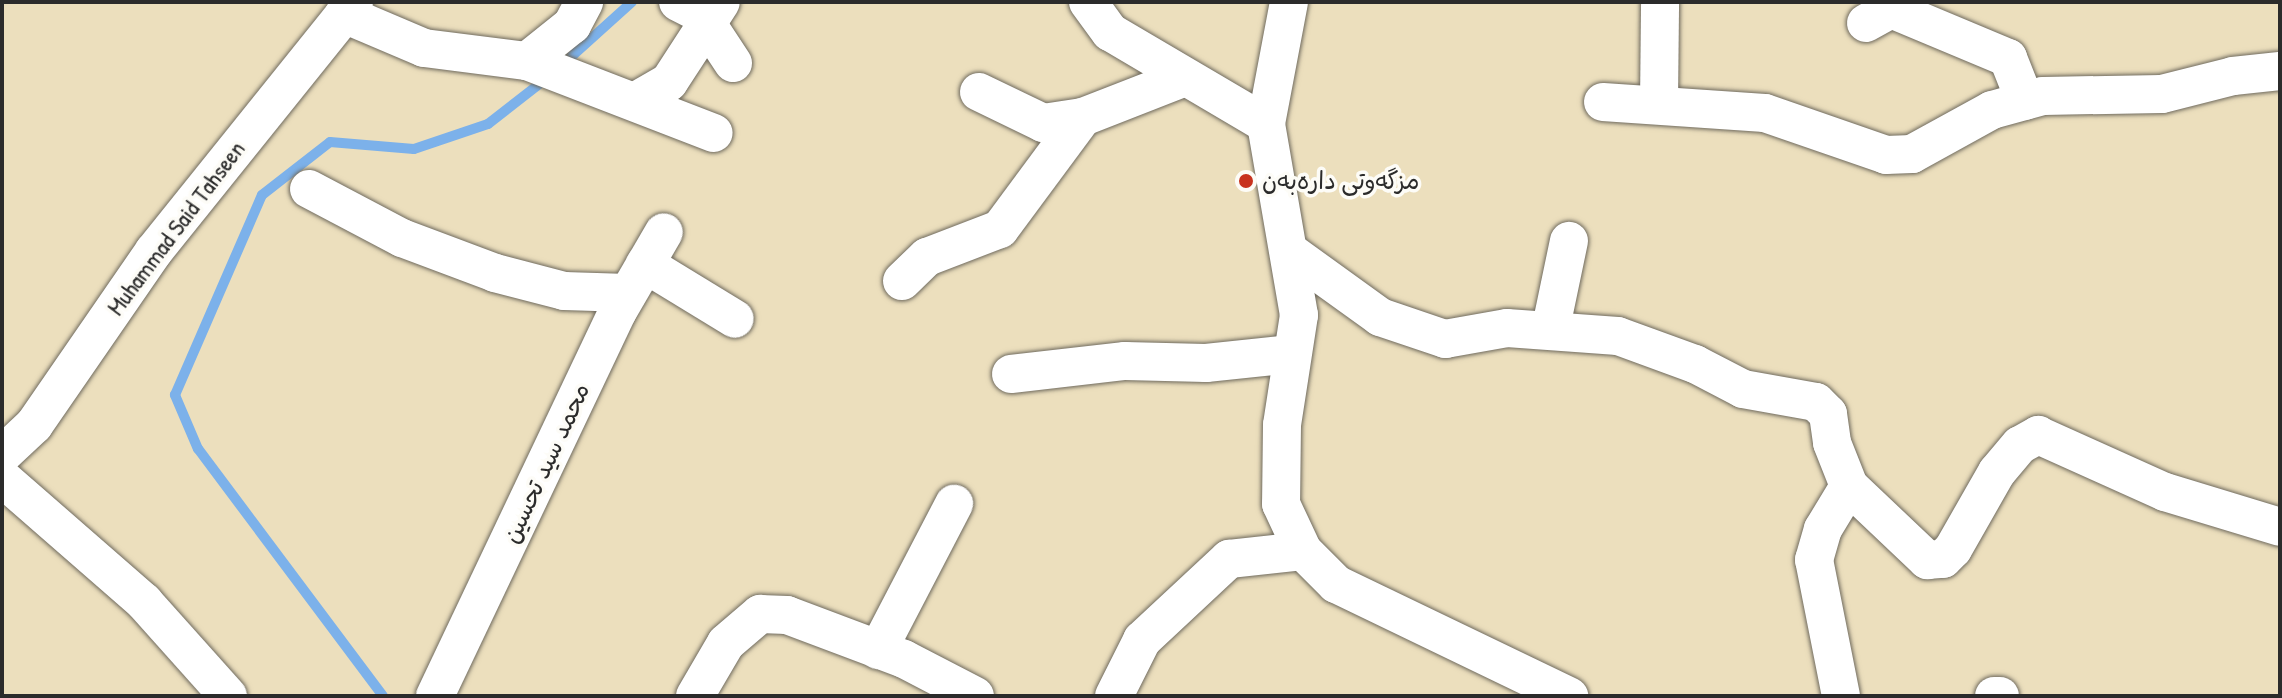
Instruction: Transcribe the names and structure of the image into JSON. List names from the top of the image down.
{
  "streets": {
    "street": ["Muhammad Said Tahseen", "محمد سید تحسین"]
  },
  "places": ["مزگەوتی دارەبەن"]
}
